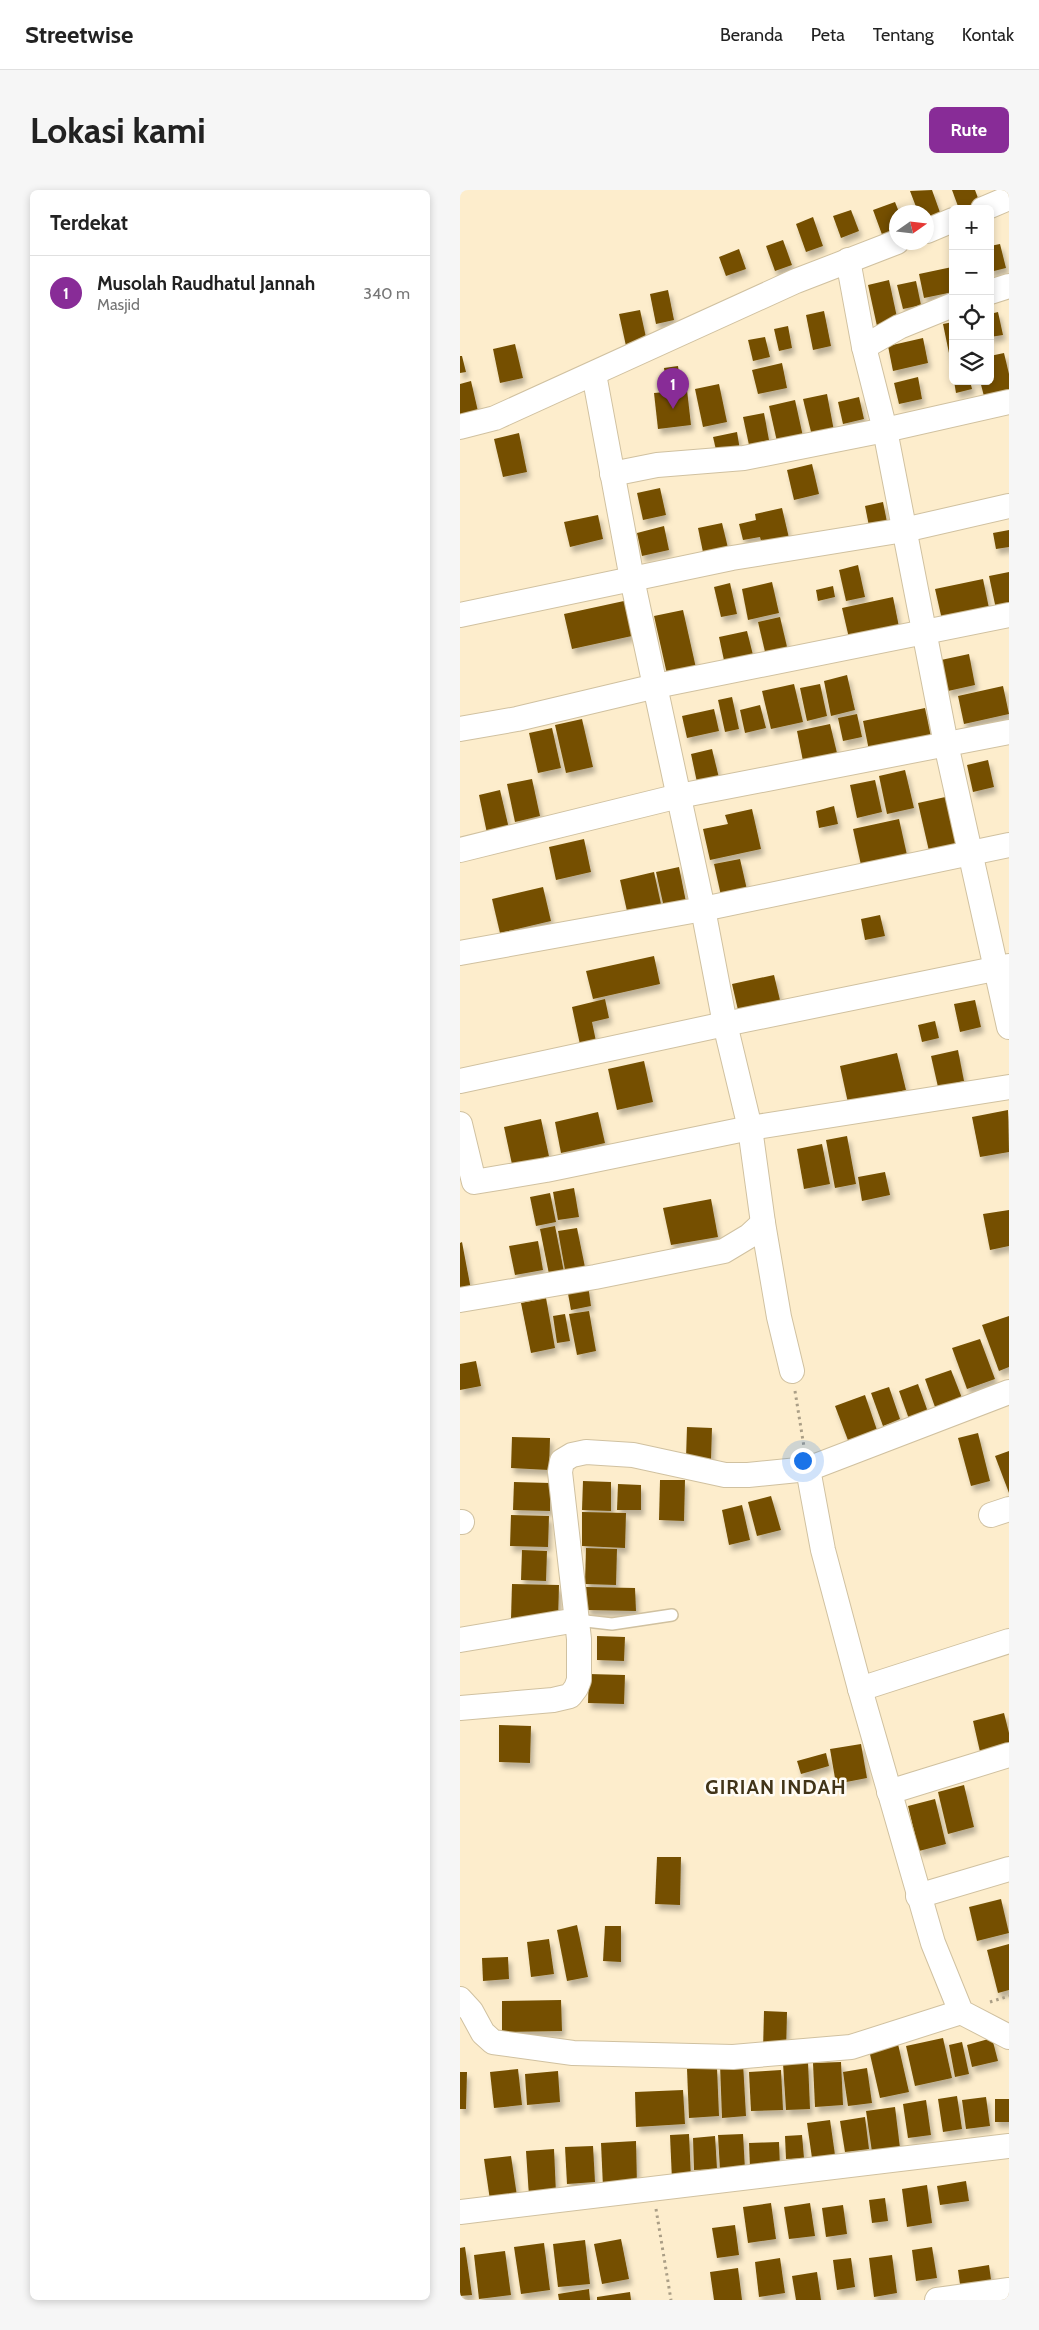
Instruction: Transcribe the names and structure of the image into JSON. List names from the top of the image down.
{
  "districts": ["GIRIAN INDAH"],
  "north": "right",
  "page": {
    "header": "Streetwise",
    "nav": [
      "Beranda",
      "Peta",
      "Tentang",
      "Kontak"
    ],
    "buttons": "Rute",
    "title": "Lokasi kami",
    "heading": "Terdekat",
    "map_buttons": ["+", "−"],
    "list": [
      {
        "mark": "1",
        "name": "Musolah Raudhatul Jannah",
        "note": "Masjid",
        "value": "340 m"
      }
    ],
    "pins": "1"
  }
}
